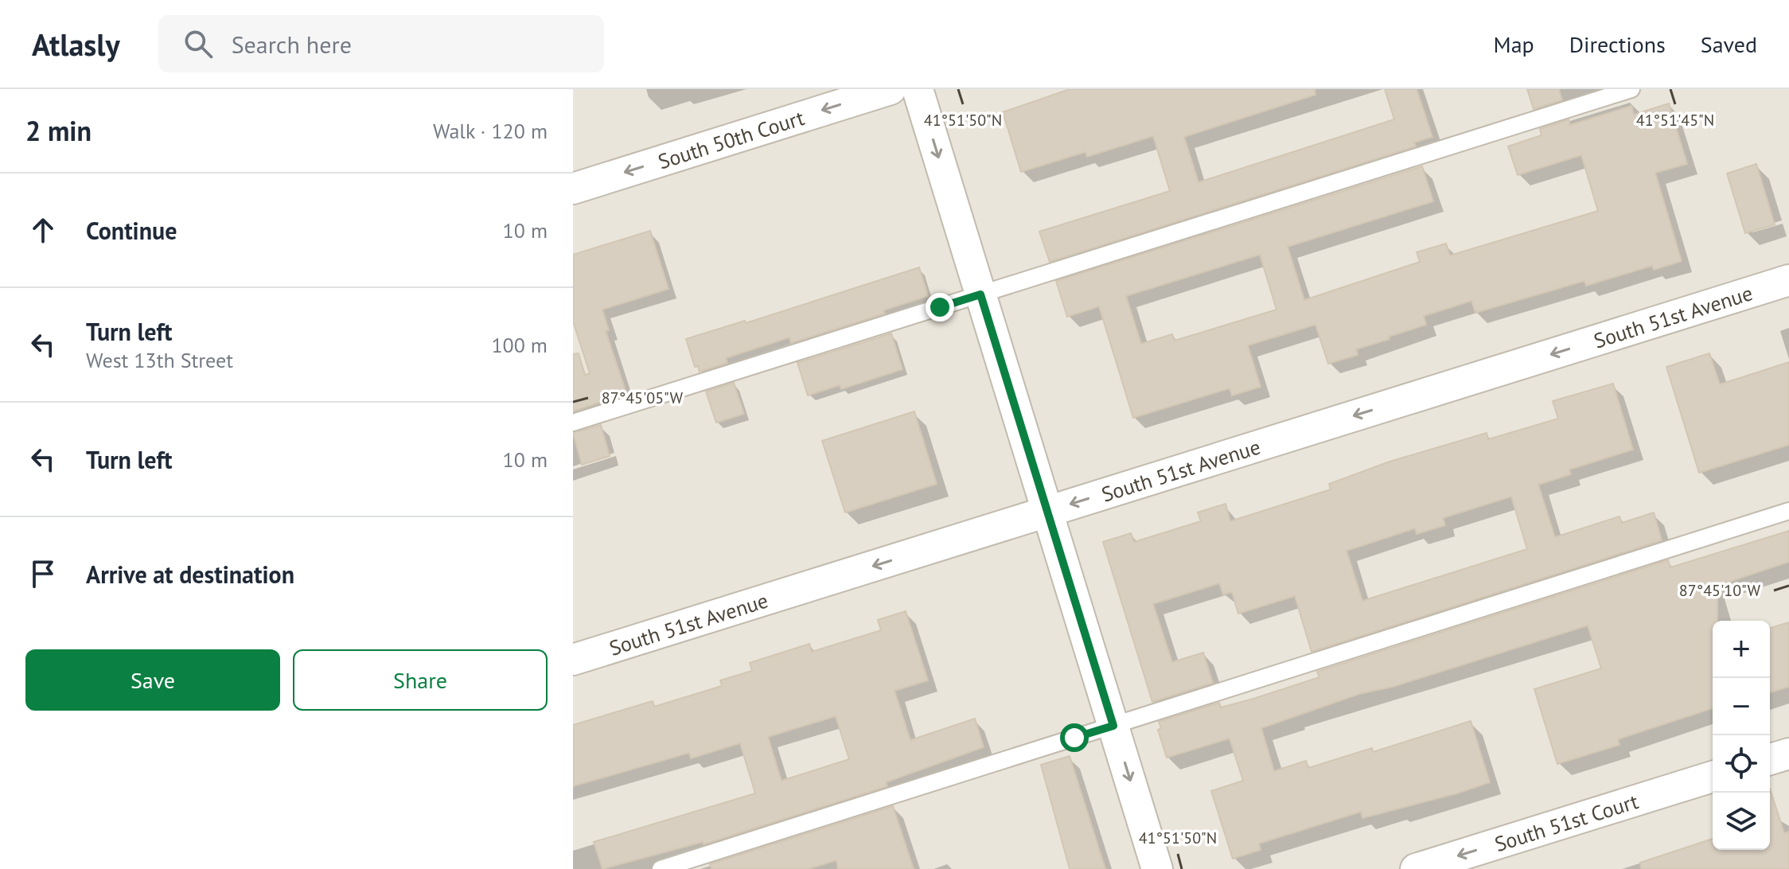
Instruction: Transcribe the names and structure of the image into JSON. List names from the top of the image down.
{
  "streets": {
    "street": ["South 50th Court", "South 51st Avenue", "South 51st Court"]
  },
  "one_way": ["South 50th Court", "South 51st Avenue", "South 51st Court"],
  "page": {
    "header": "Atlasly",
    "search": "Search here",
    "nav": ["Map", "Directions", "Saved"],
    "heading": ["2 min", "Walk · 120 m"],
    "list": [
      ["Continue", "10 m"],
      ["Turn left", "West 13th Street", "100 m"],
      ["Turn left", "10 m"],
      "Arrive at destination"
    ],
    "map_buttons": ["+", "−"],
    "buttons": ["Save", "Share"]
  },
  "coordinates": [
    "41°51'50\"N",
    "41°51'45\"N",
    "87°45'05\"W",
    "87°45'10\"W"
  ]
}
